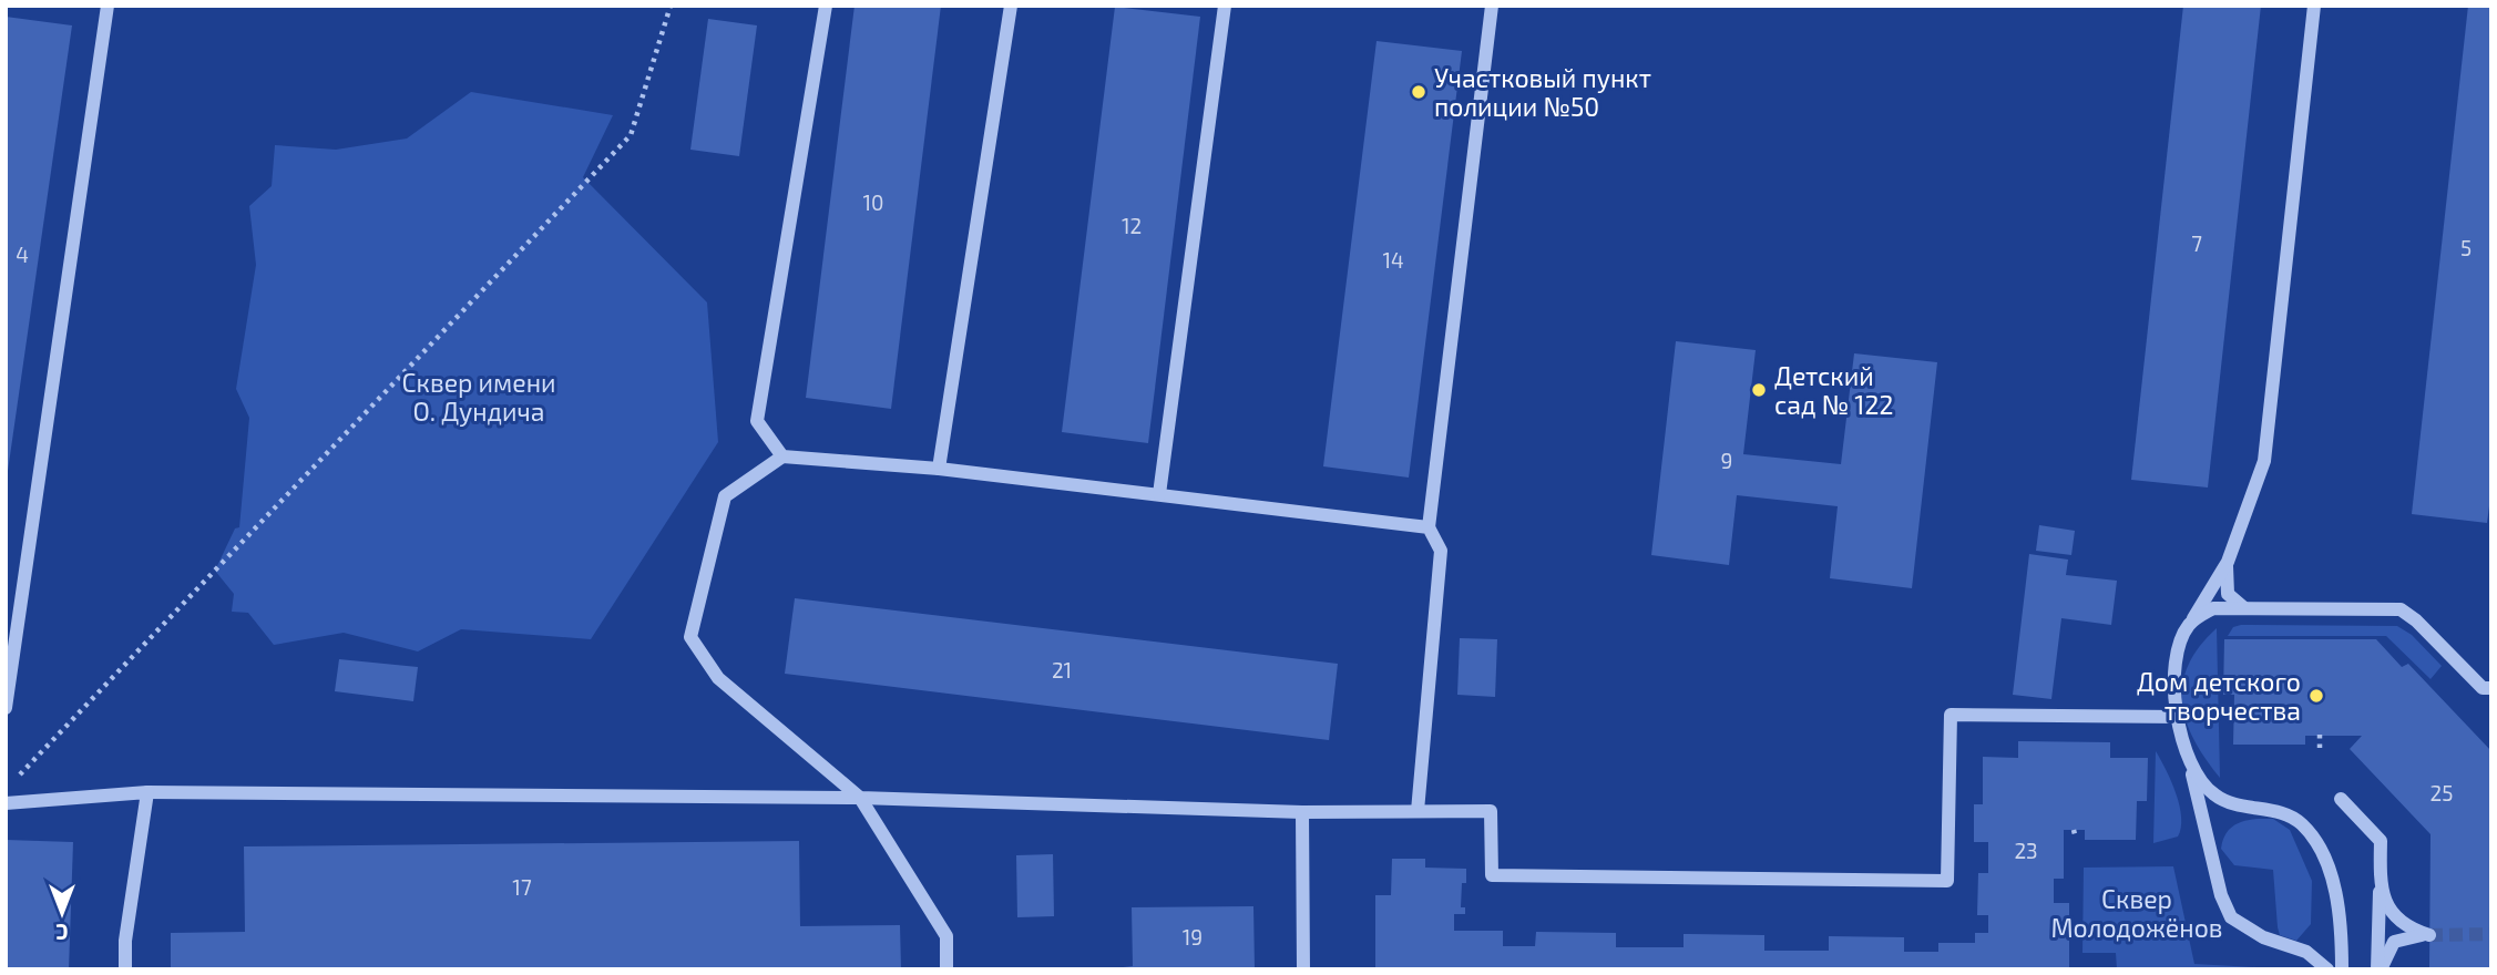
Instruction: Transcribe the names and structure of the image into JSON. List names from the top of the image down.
{
  "parks": ["Сквер имени О. Дундича", "Сквер Молодожёнов"],
  "places": ["Участковый пункт полиции №50", "Детский сад № 122", "Дом детского творчества"],
  "house_numbers": [
    "10",
    "12",
    "7",
    "5",
    "4",
    "14",
    "9",
    "21",
    "25",
    "23",
    "17",
    "19"
  ],
  "north": "bottom"
}
